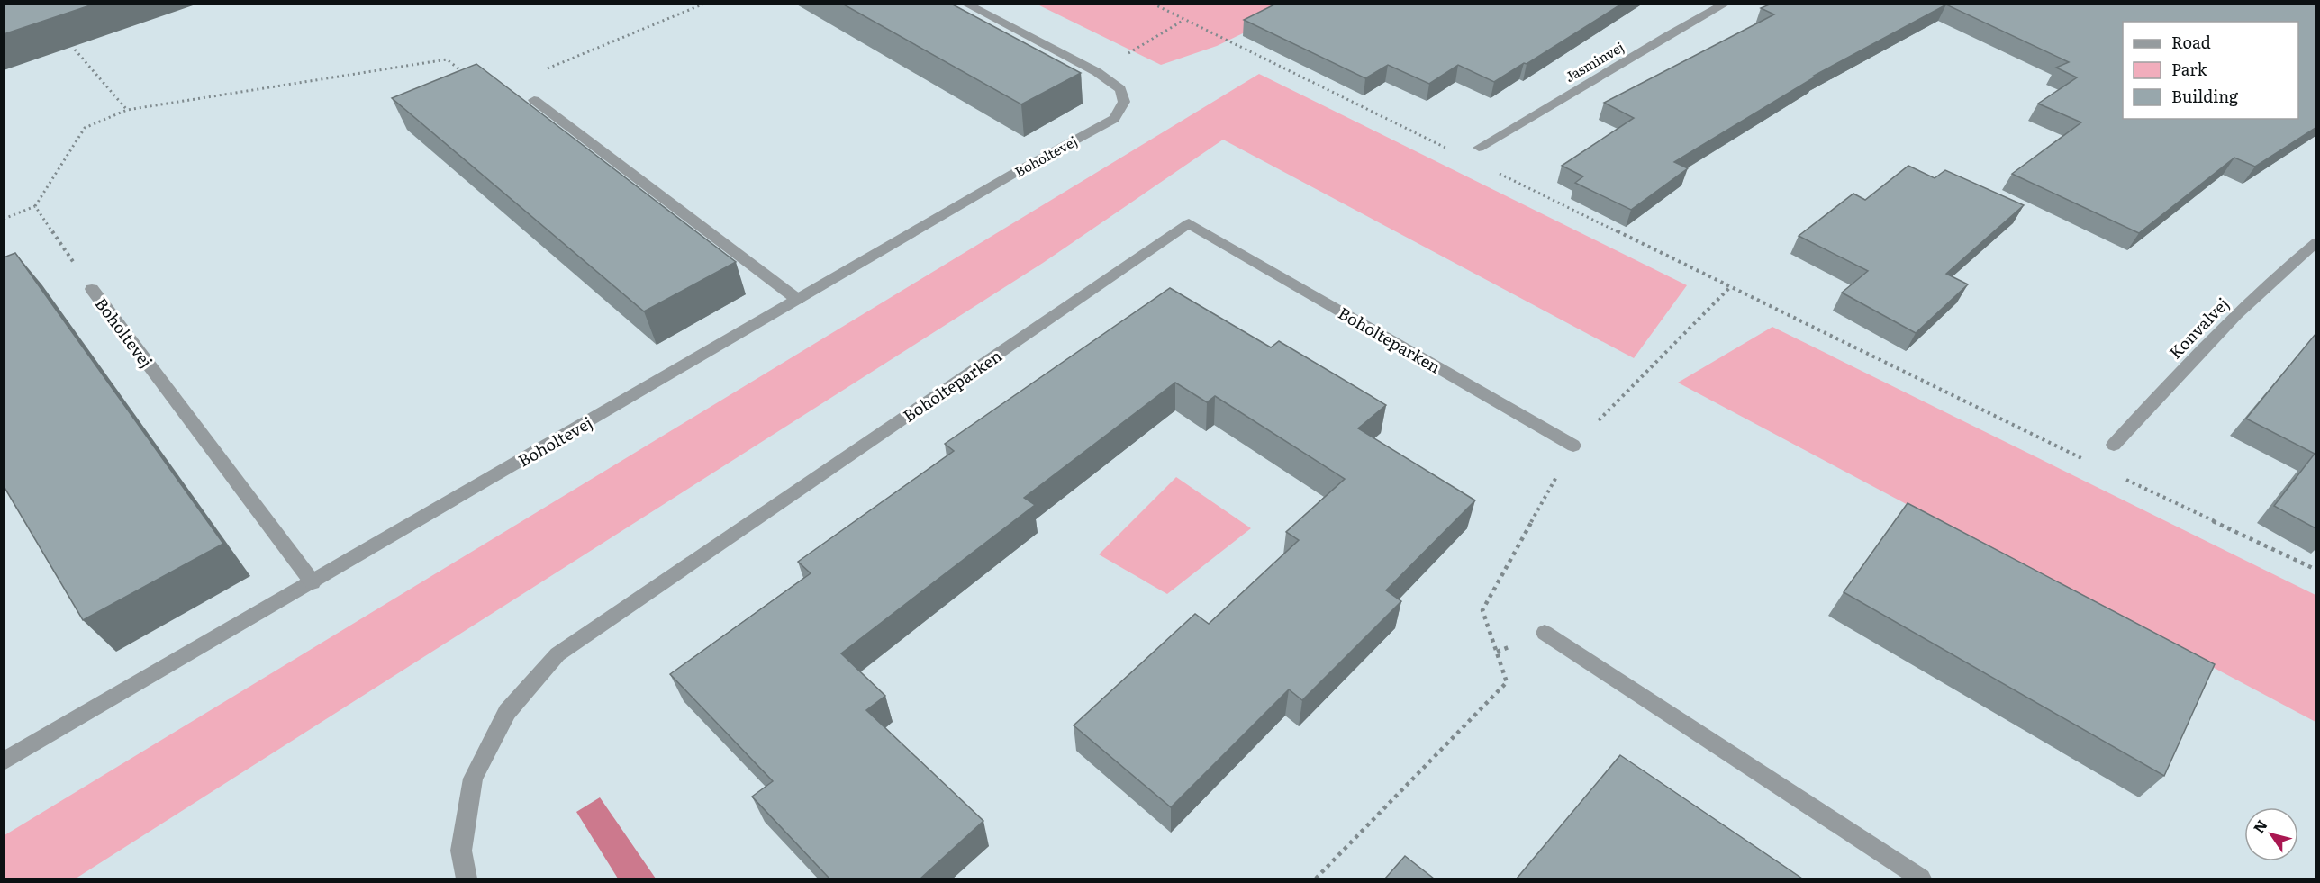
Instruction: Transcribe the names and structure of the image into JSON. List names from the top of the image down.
{
  "streets": {
    "street": [
      "Jasminvej",
      "Boholtevej",
      "Konvalvej",
      "Boholteparken"
    ]
  },
  "legend": ["Road", "Park", "Building"],
  "north": "top left"
}
